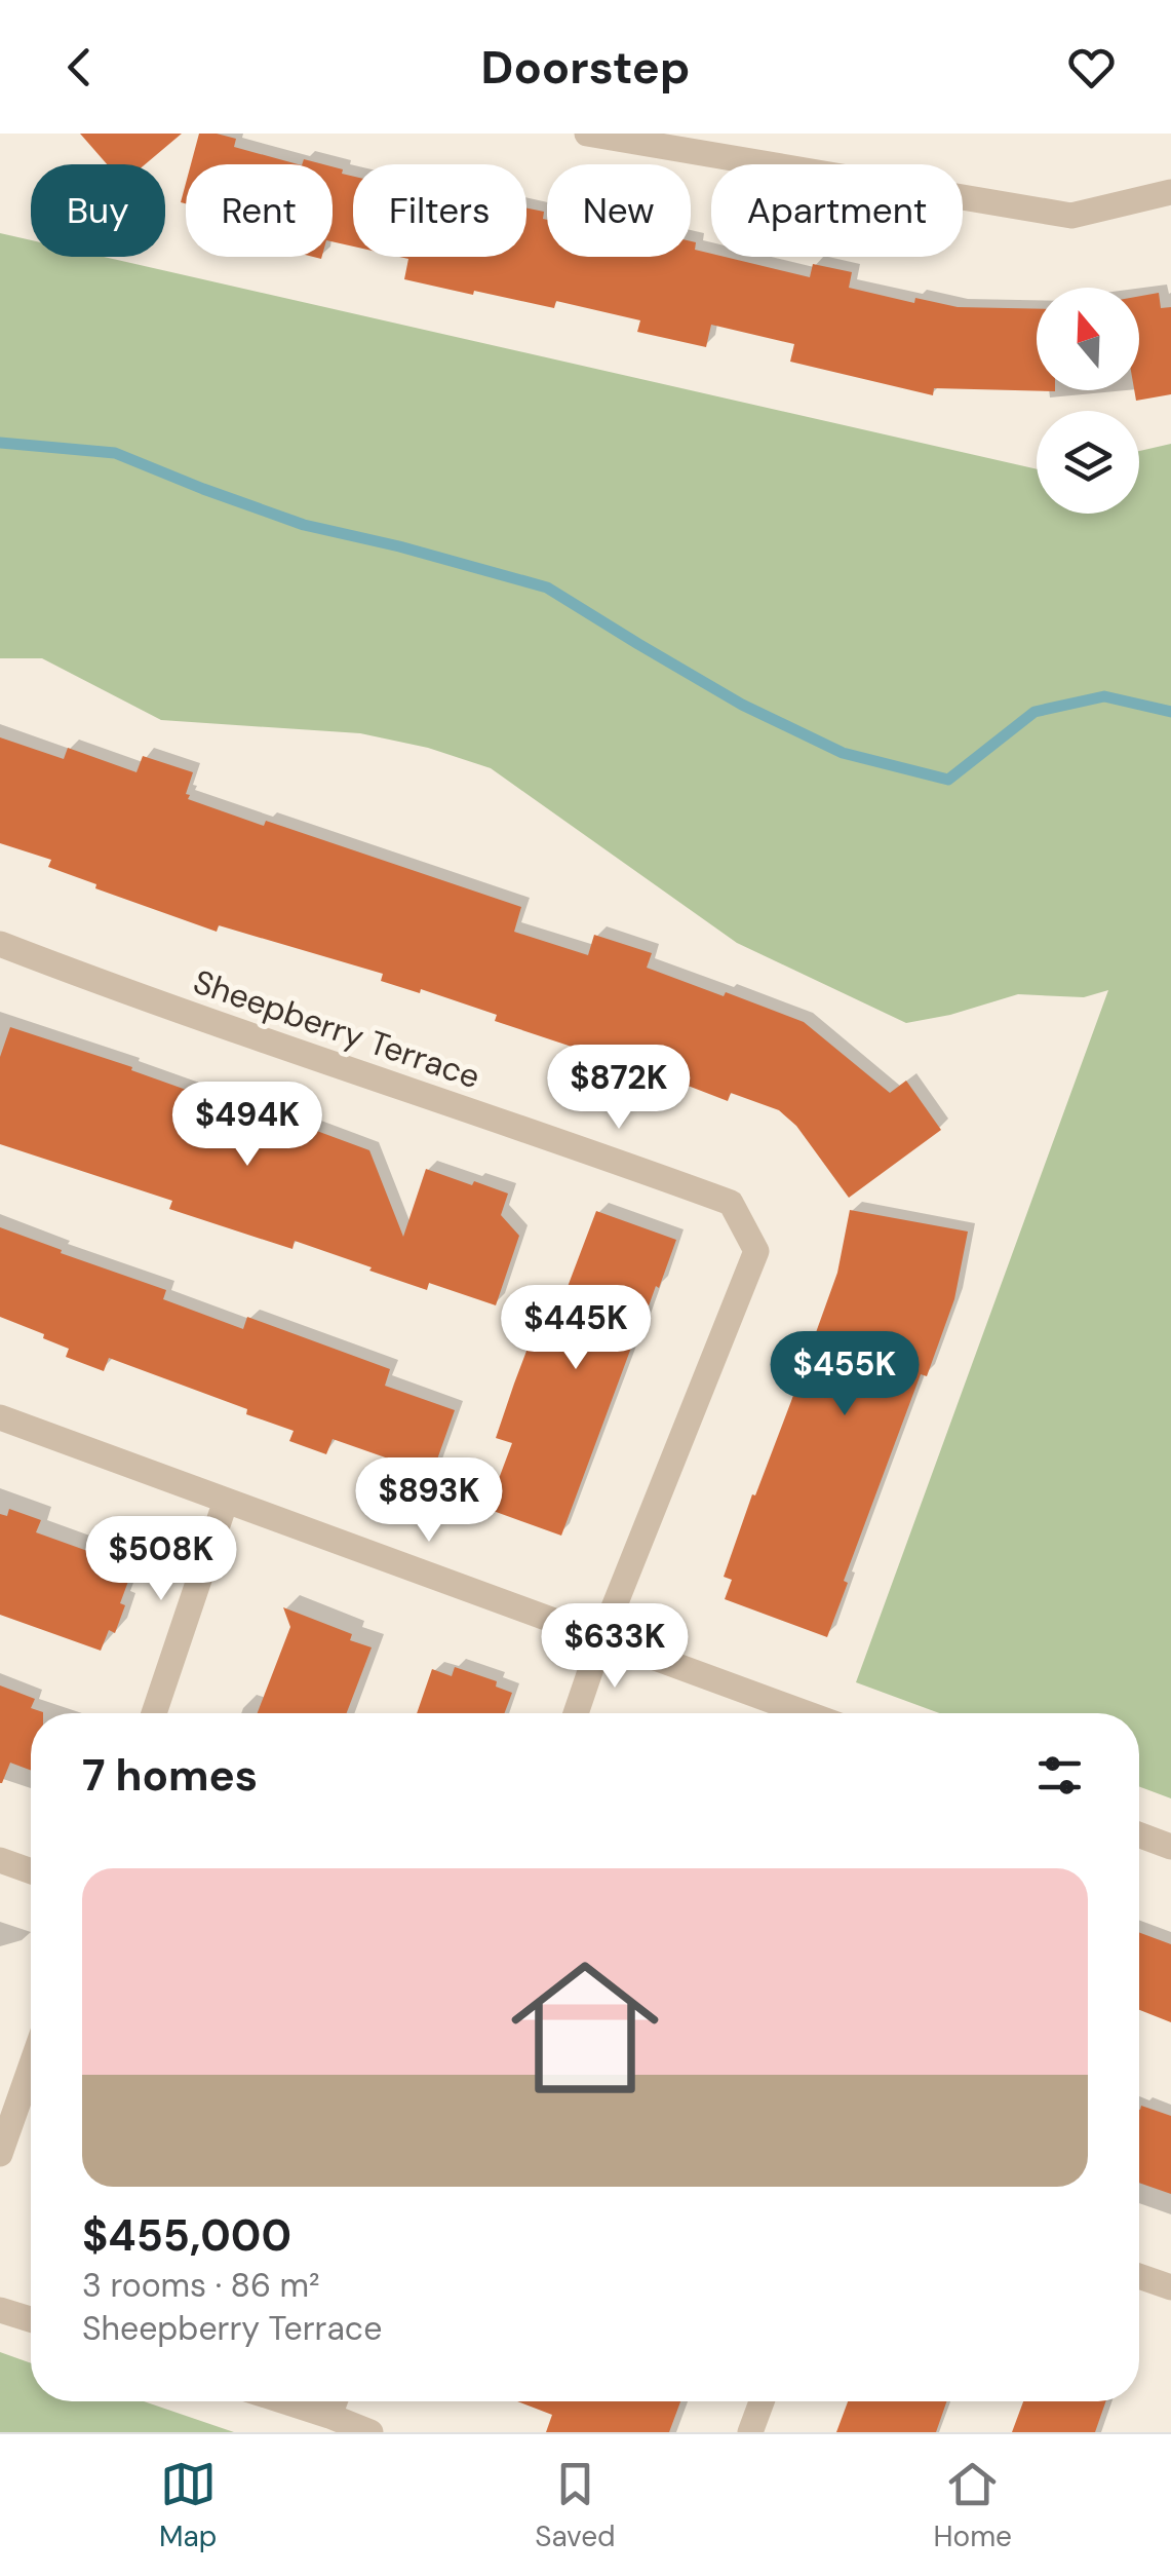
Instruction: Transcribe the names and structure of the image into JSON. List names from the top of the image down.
{
  "streets": {
    "street": ["Sheepberry Terrace"]
  },
  "north": "top",
  "page": {
    "header": "Doorstep",
    "chip": [
      "Buy",
      "Rent",
      "Filters",
      "New",
      "Apartment"
    ],
    "price": [
      "$872K",
      "$494K",
      "$445K",
      "$455K",
      "$893K",
      "$508K",
      "$633K"
    ],
    "heading": "7 homes",
    "list": [
      {
        "name": "$455,000",
        "note": "3 rooms · 86 m² · Sheepberry Terrace"
      }
    ],
    "tabs": ["Map", "Saved", "Home"]
  }
}
